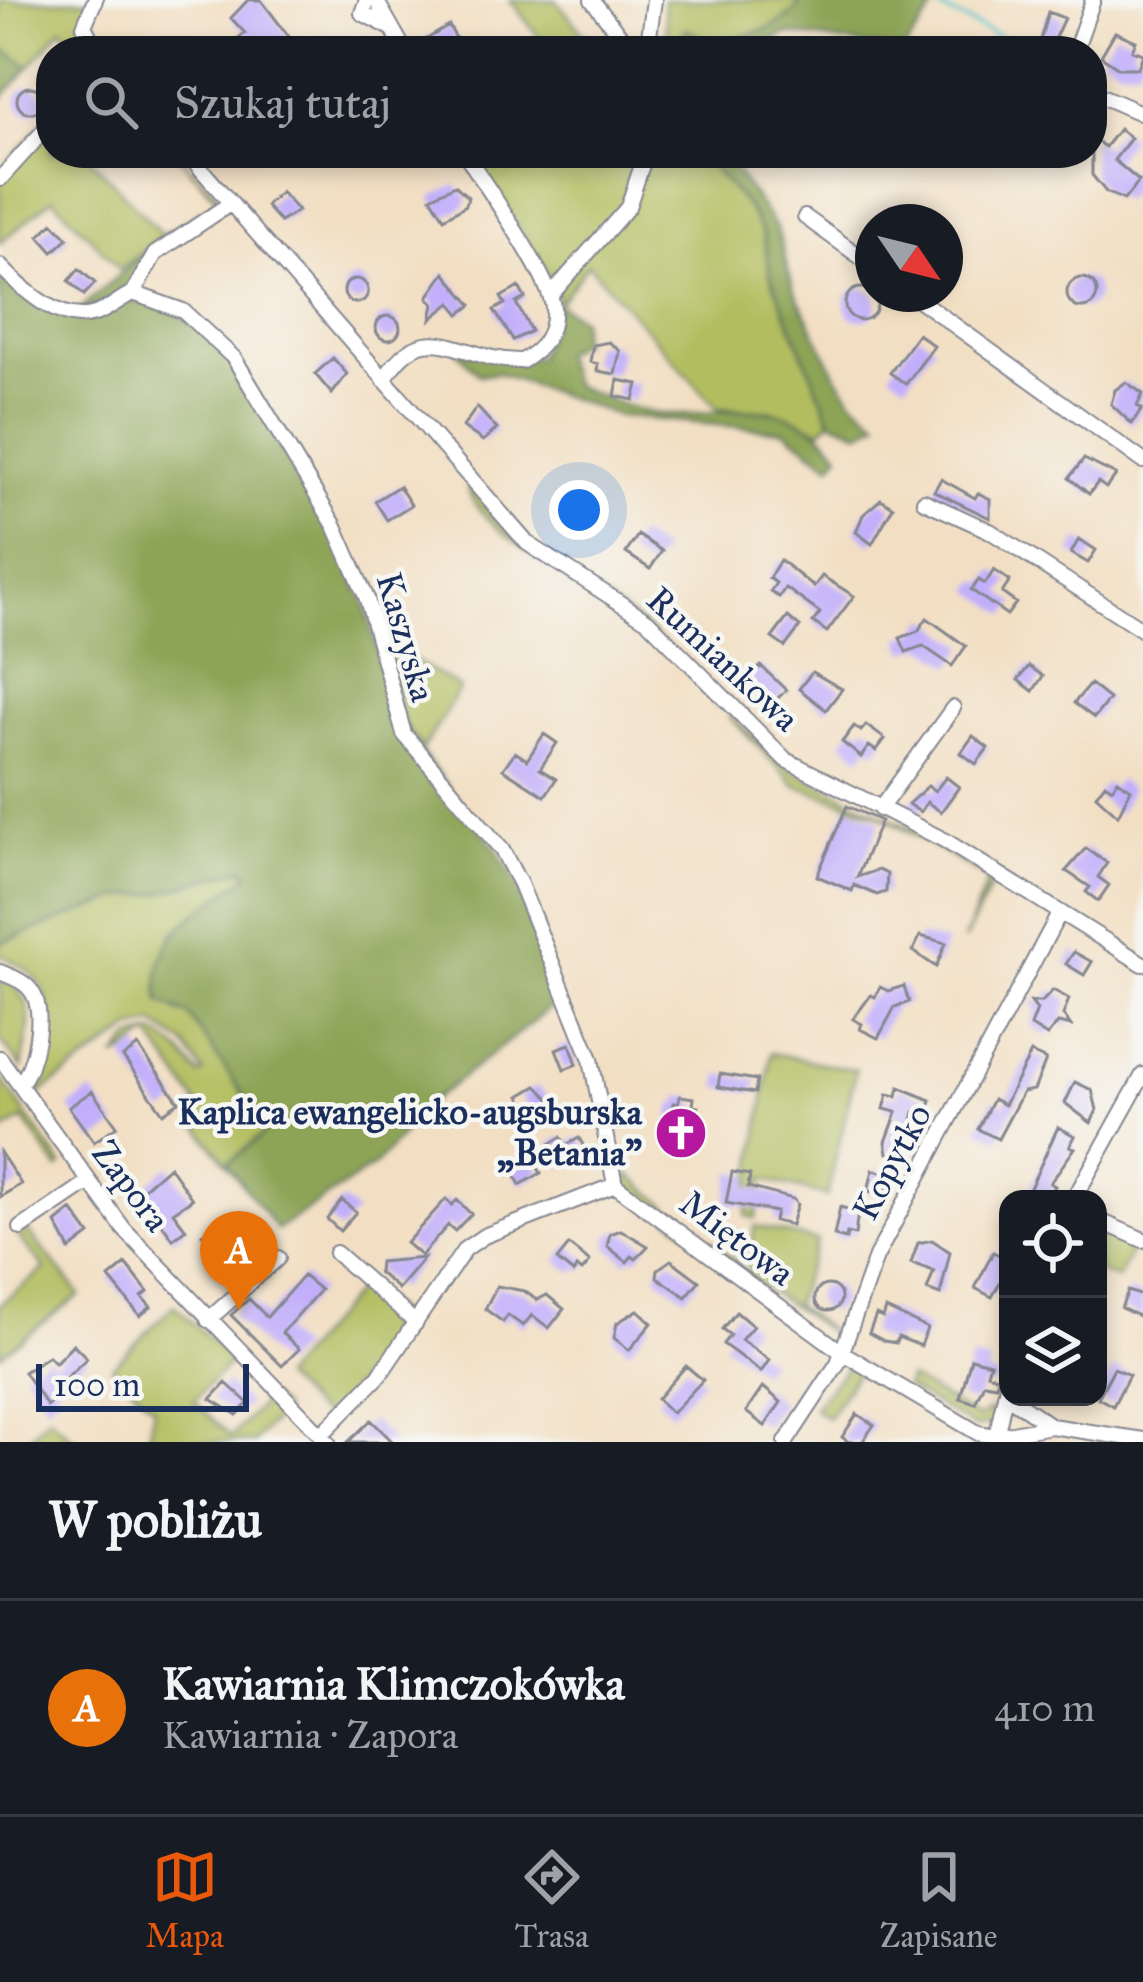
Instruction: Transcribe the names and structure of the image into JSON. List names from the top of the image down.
{
  "streets": {
    "street": [
      "Kaszyska",
      "Rumiankowa",
      "Kopytko",
      "Zapora",
      "Miętowa"
    ]
  },
  "crossings": [
    ["Kaszyska", "Miętowa"],
    ["Rumiankowa", "Kopytko"],
    ["Kopytko", "Miętowa"]
  ],
  "places": {
    "church": ["Kaplica ewangelicko-augsburska „Betania”"]
  },
  "scale_bar": "100 m",
  "north": "bottom right",
  "page": {
    "search": "Szukaj tutaj",
    "pins": "A",
    "scale": "100 m",
    "heading": "W pobliżu",
    "list": [
      {
        "mark": "A",
        "name": "Kawiarnia Klimczokówka",
        "note": "Kawiarnia · Zapora",
        "value": "410 m"
      }
    ],
    "nav": ["Mapa", "Trasa", "Zapisane"]
  }
}
